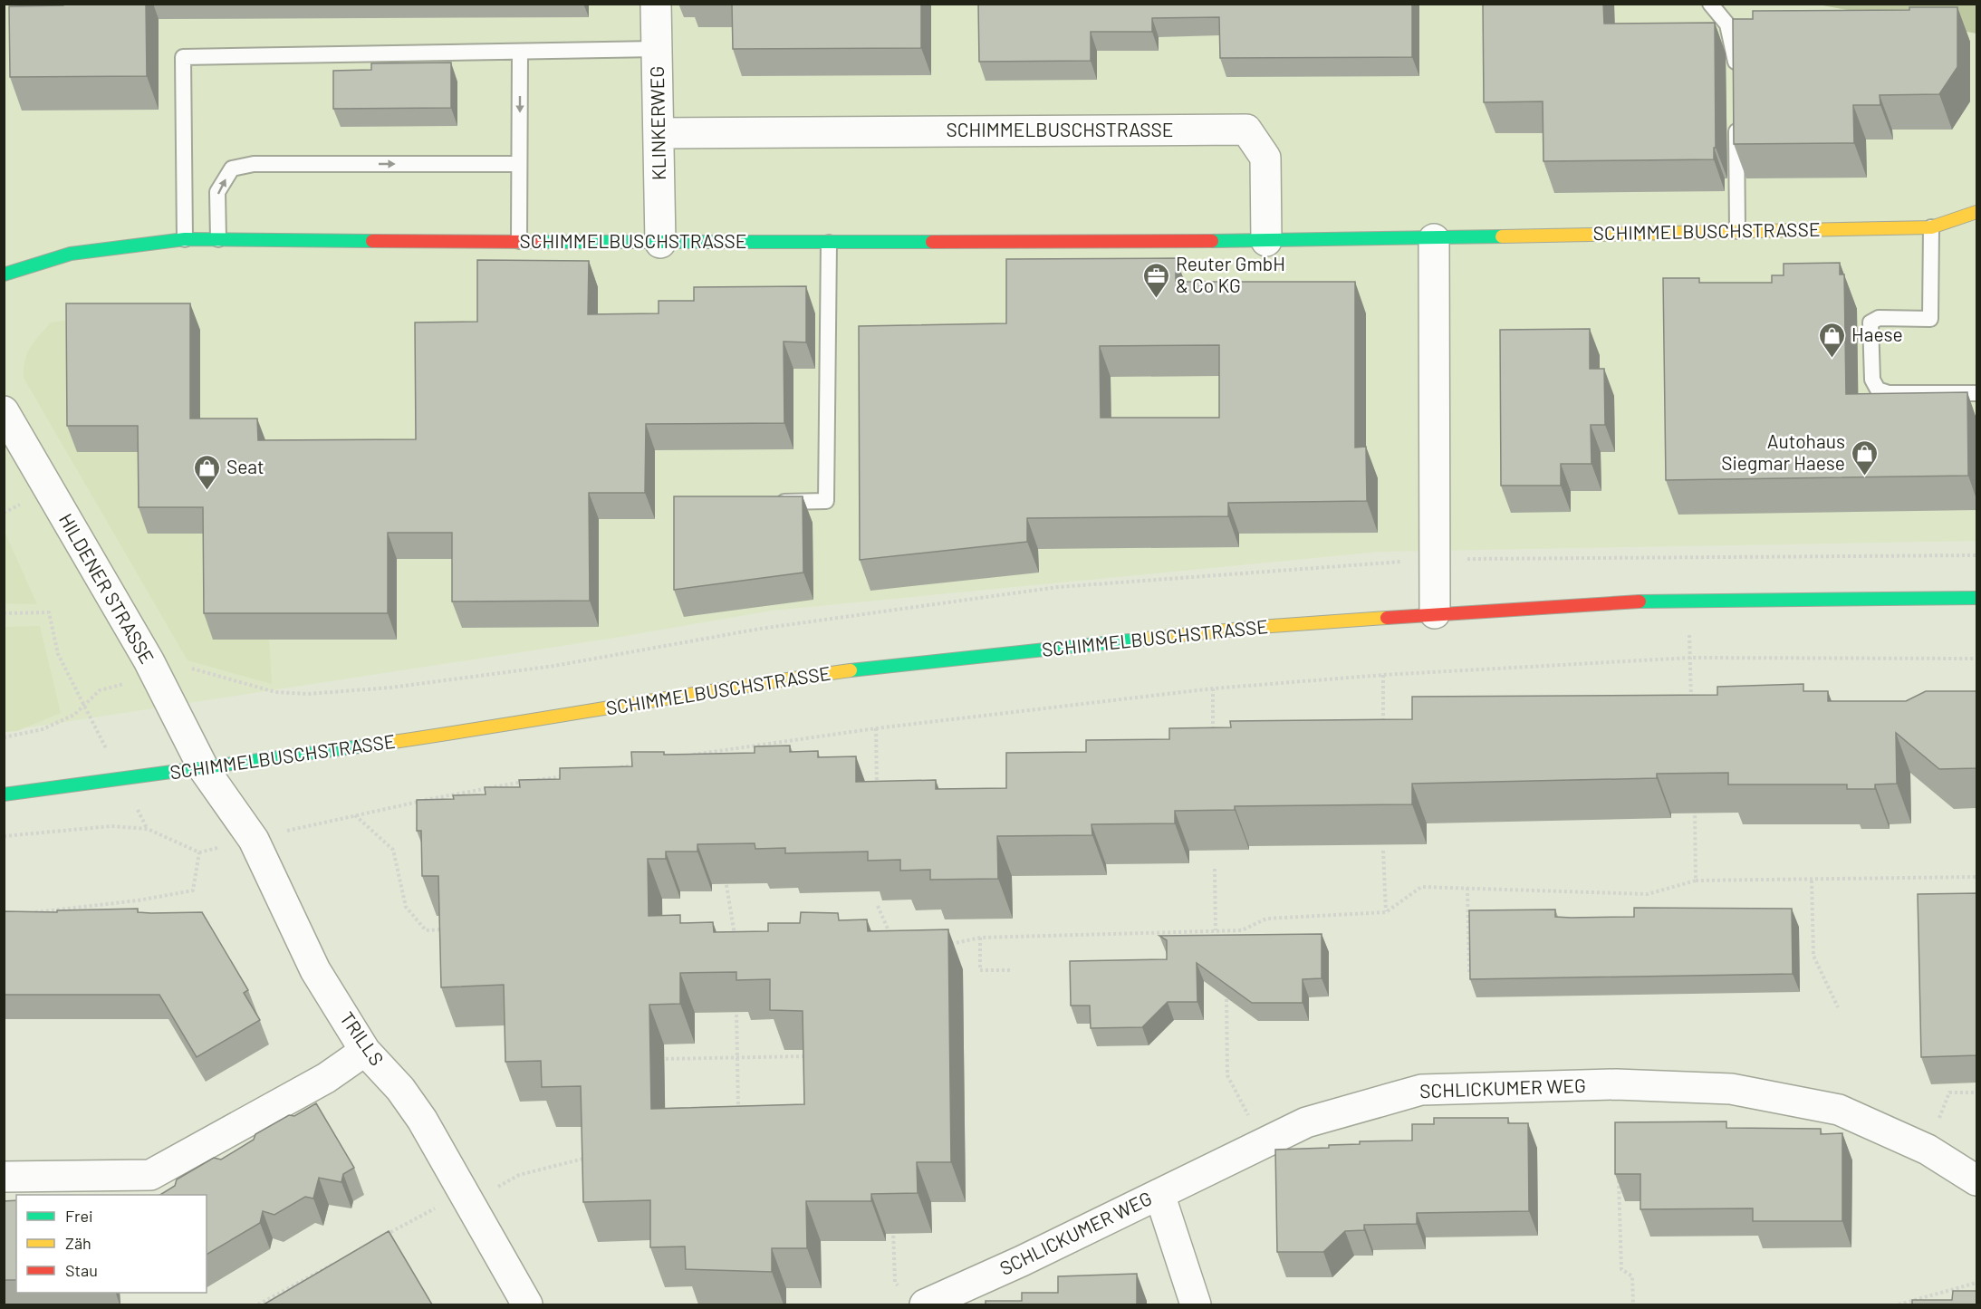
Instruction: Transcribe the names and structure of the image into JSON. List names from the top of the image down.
{
  "streets": {
    "street": [
      "KLINKERWEG",
      "SCHIMMELBUSCHSTRASSE",
      "HILDENER STRASSE",
      "TRILLS",
      "SCHLICKUMER WEG"
    ]
  },
  "crossings": [
    ["KLINKERWEG", "SCHIMMELBUSCHSTRASSE"],
    ["SCHIMMELBUSCHSTRASSE", "HILDENER STRASSE"],
    ["SCHIMMELBUSCHSTRASSE", "TRILLS"],
    ["HILDENER STRASSE", "TRILLS"]
  ],
  "places": {
    "office": ["Reuter GmbH & Co KG"],
    "shop": ["Haese", "Autohaus Siegmar Haese", "Seat"]
  },
  "legend": ["Frei", "Zäh", "Stau"]
}
